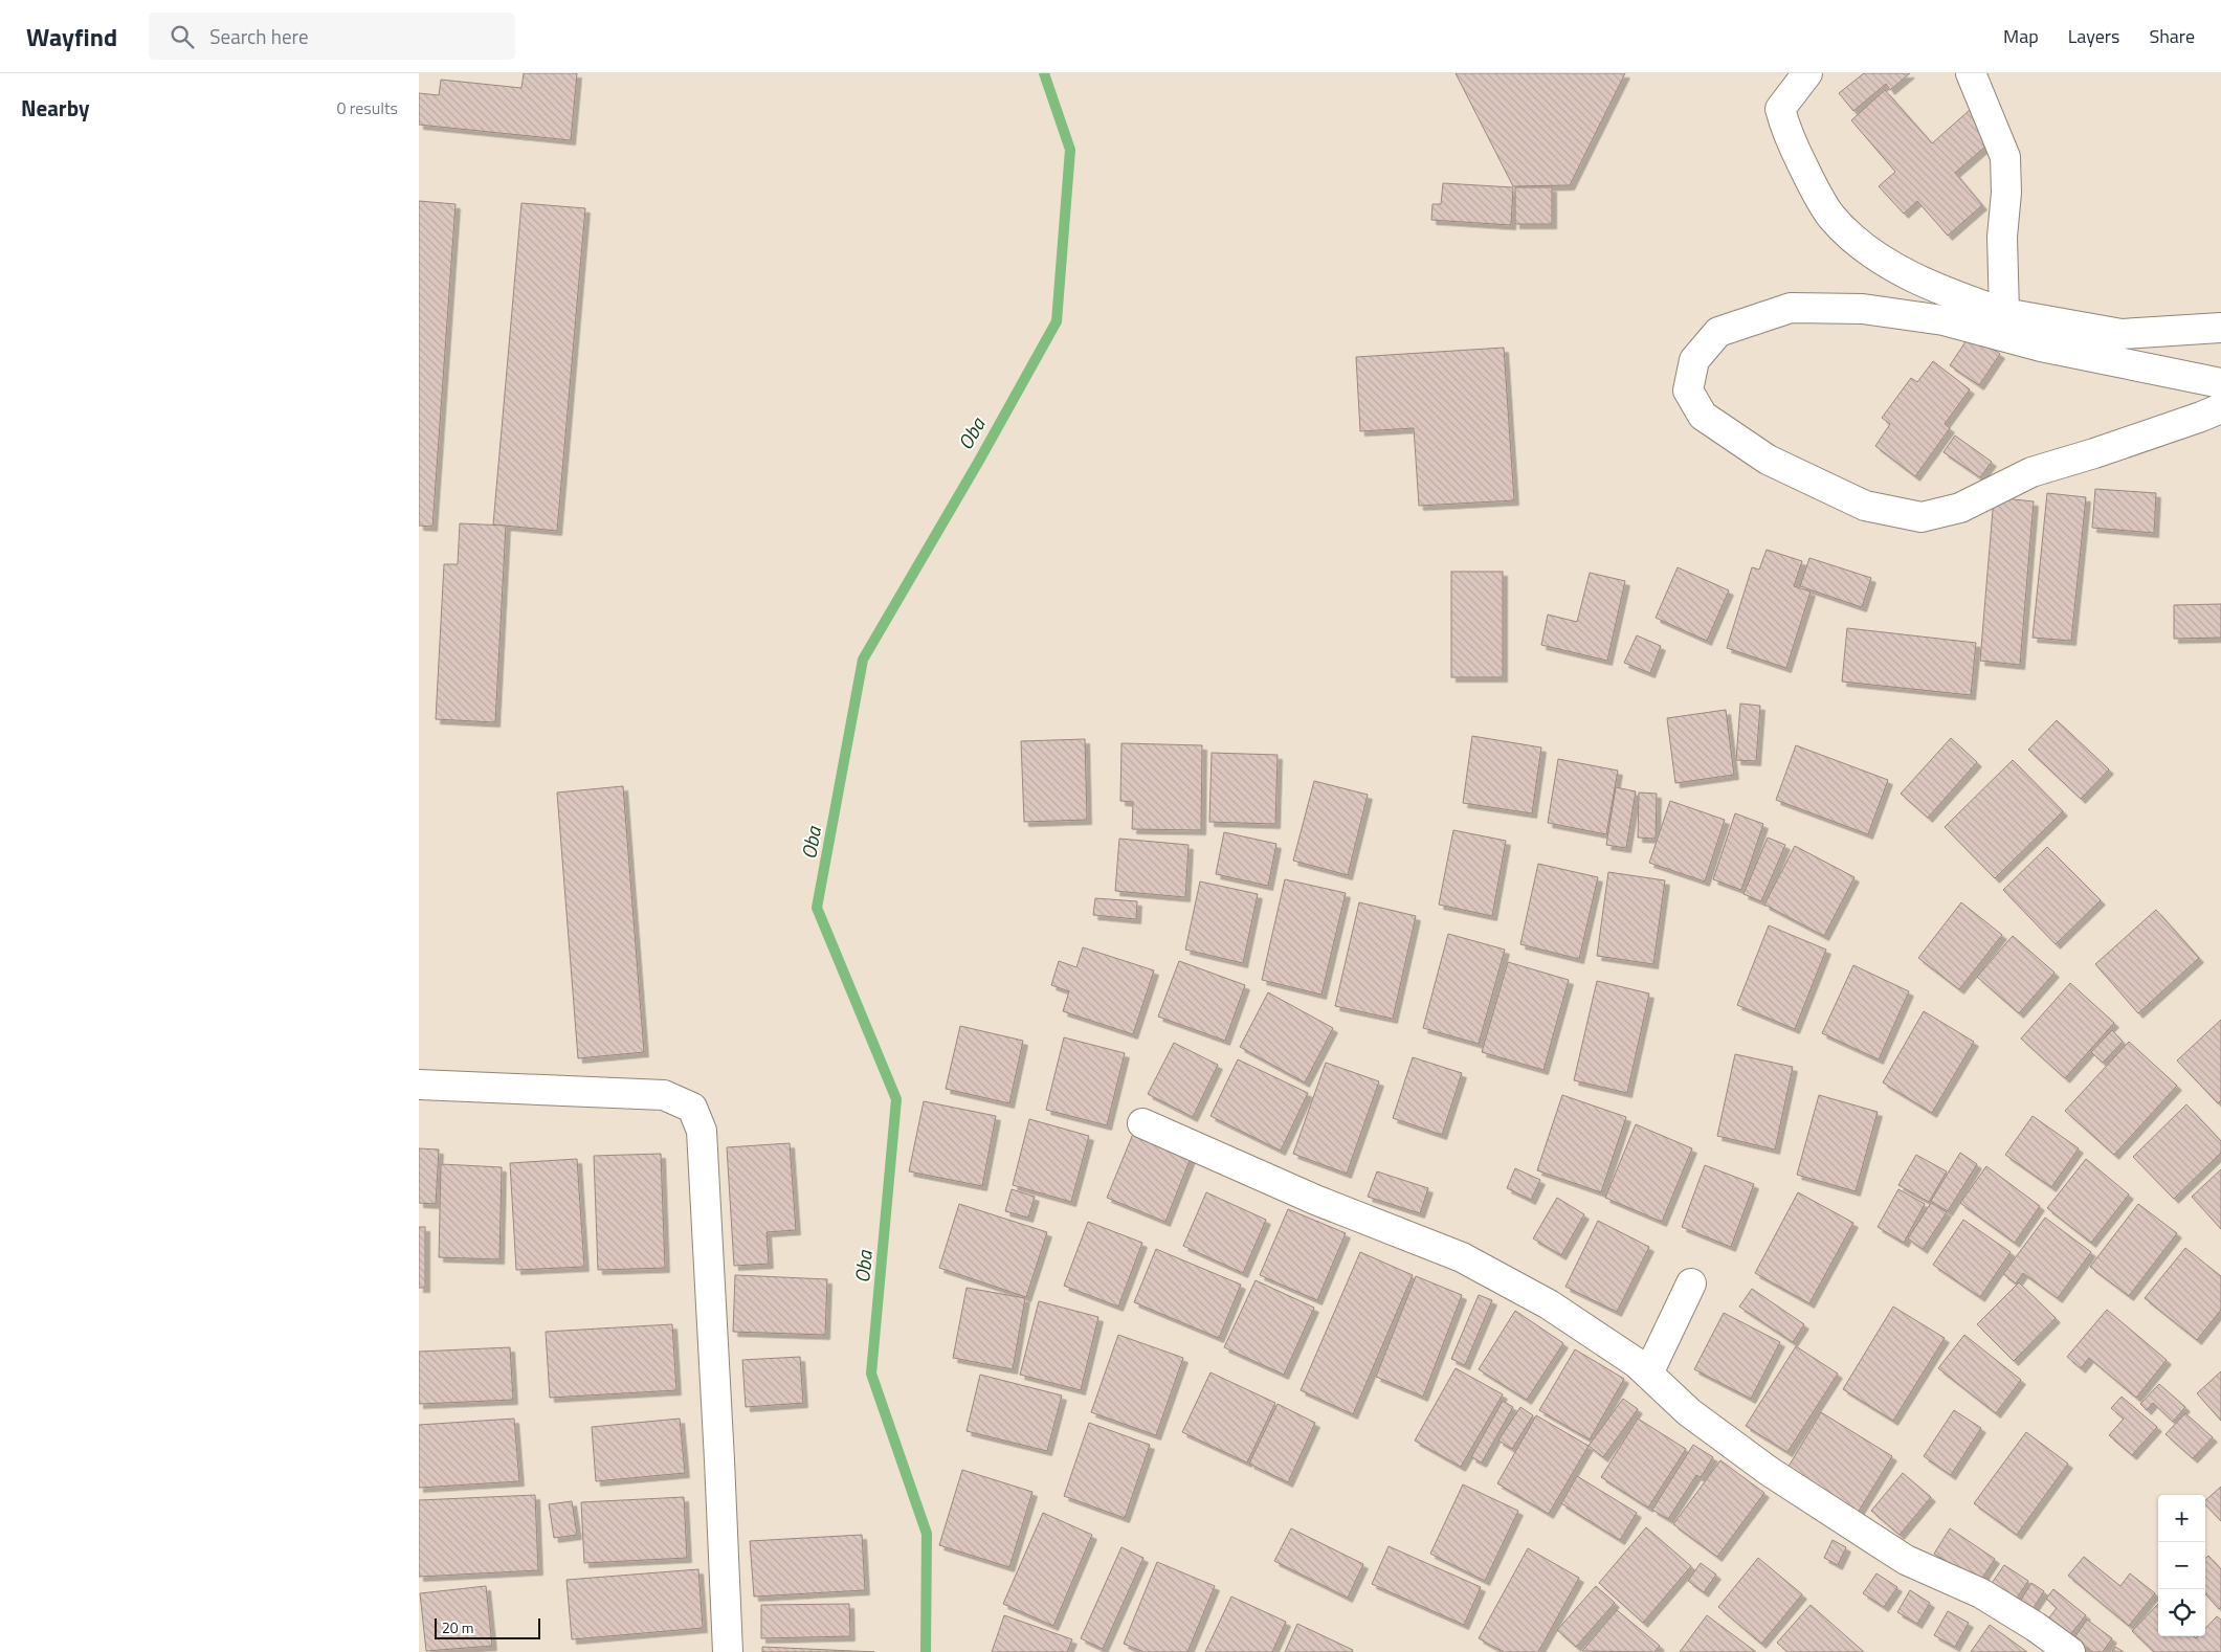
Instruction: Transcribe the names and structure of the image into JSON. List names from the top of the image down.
{
  "water": ["Oba"],
  "scale_bar": "20 m",
  "page": {
    "header": "Wayfind",
    "search": "Search here",
    "nav": ["Map", "Layers", "Share"],
    "heading": ["Nearby", "0 results"],
    "map_buttons": ["+", "−"],
    "scale": "20 m"
  }
}
